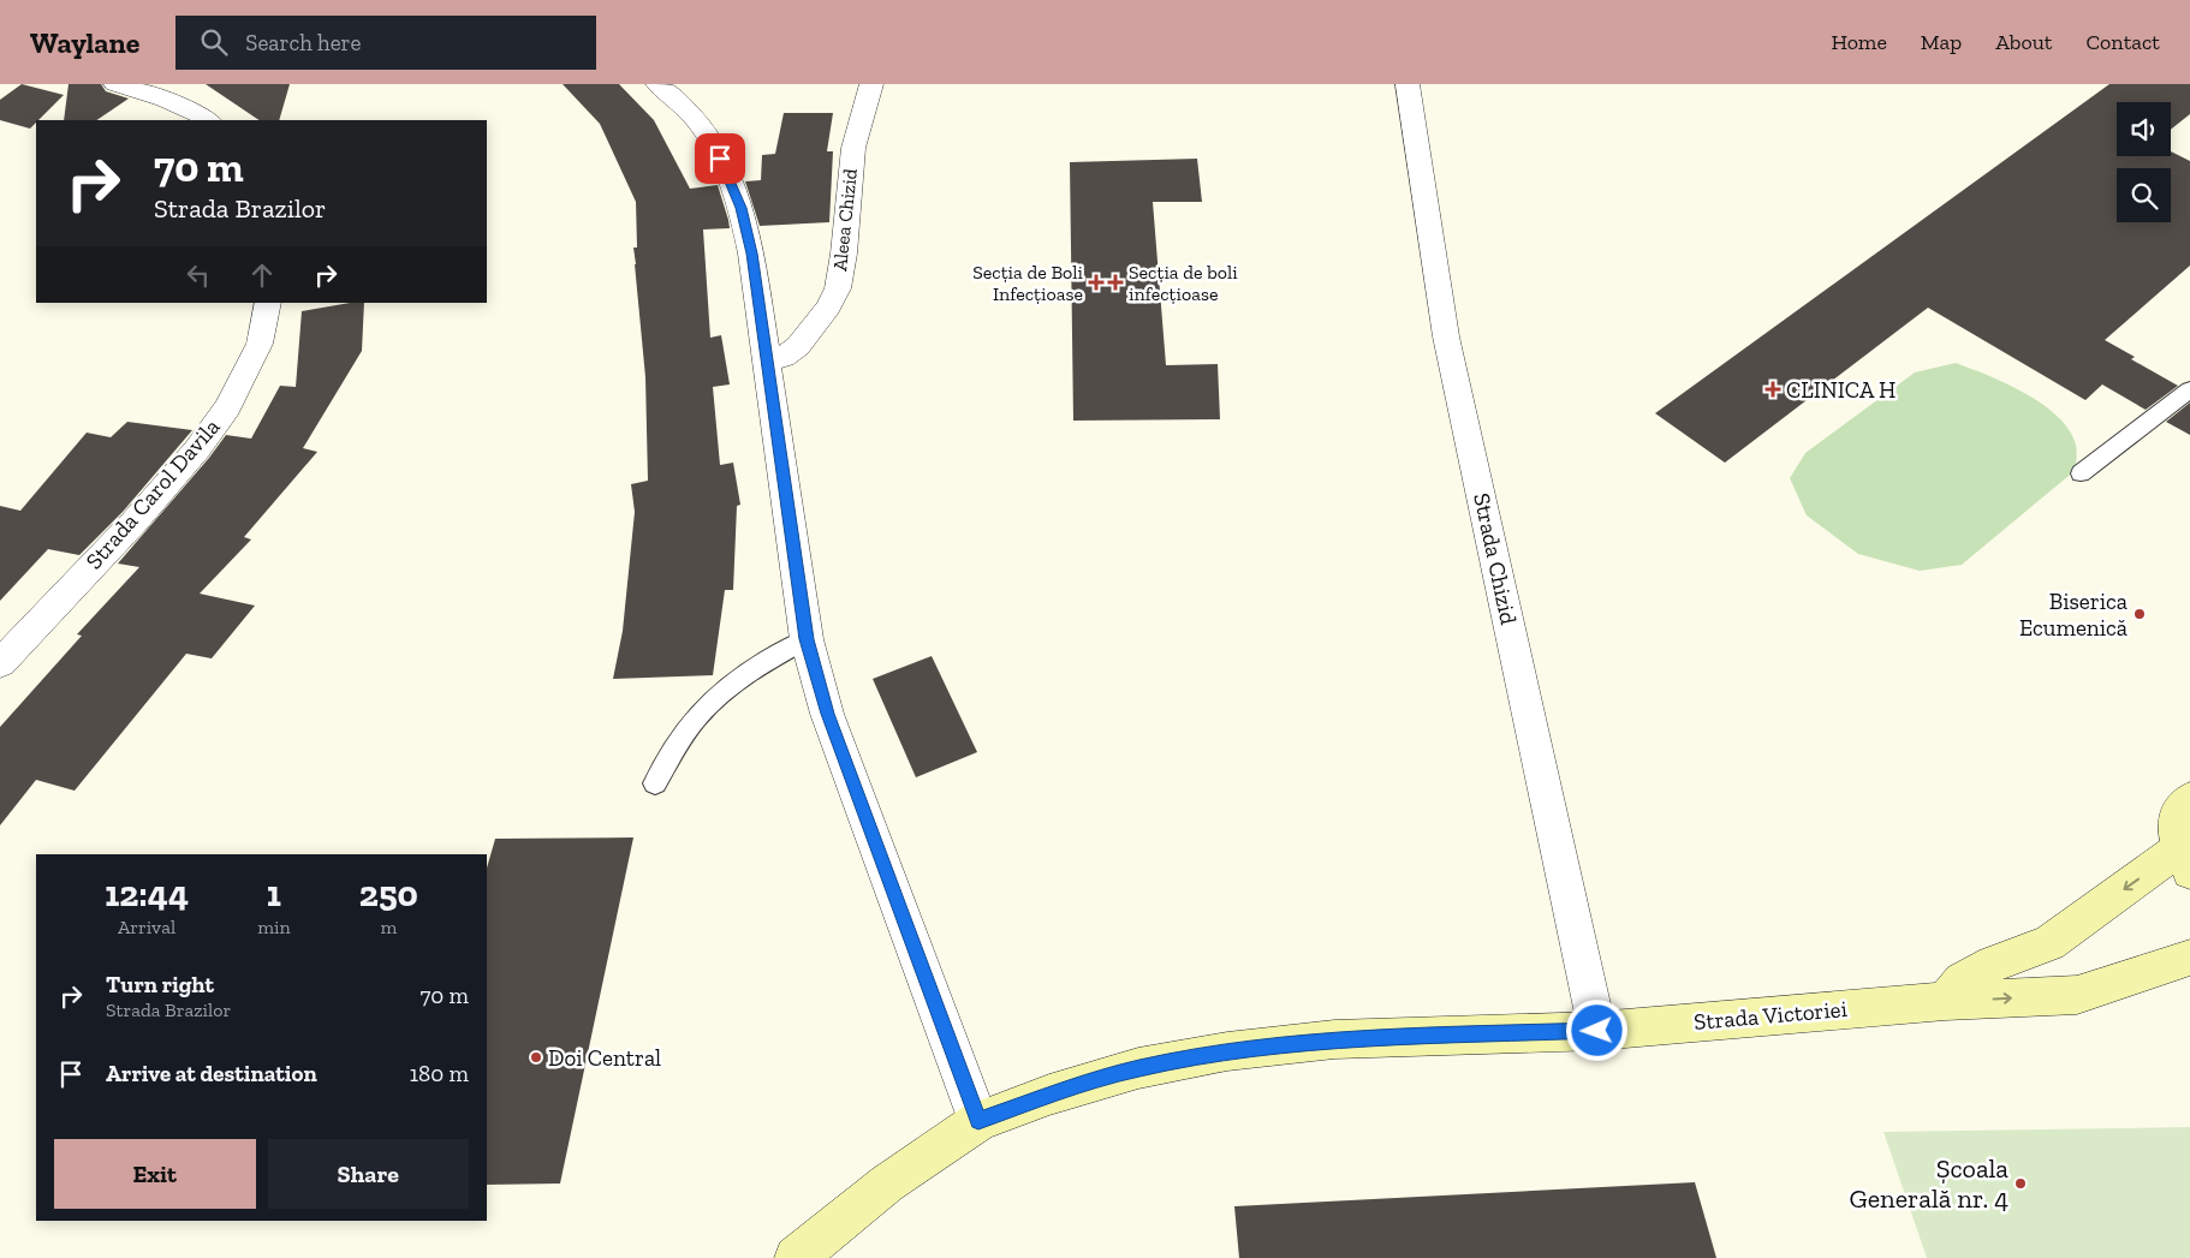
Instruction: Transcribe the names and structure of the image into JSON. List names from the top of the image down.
{
  "streets": {
    "street": [
      "Aleea Chizid",
      "Strada Carol Davila",
      "Strada Chizid",
      "Strada Victoriei"
    ]
  },
  "crossings": [
    ["Strada Chizid", "Strada Victoriei"]
  ],
  "places": {
    "health": ["Secția de Boli Infecțioase", "Secția de boli infecțioase", "CLINICA H"],
    "other": ["Biserica Ecumenică", "Doi Central", "Școala Generală nr. 4"]
  },
  "page": {
    "header": "Waylane",
    "search": "Search here",
    "nav": [
      "Home",
      "Map",
      "About",
      "Contact"
    ],
    "turn": ["70 m", "Strada Brazilor"],
    "eta": [
      "12:44",
      "Arrival",
      "1",
      "min",
      "250",
      "m"
    ],
    "list": [
      {
        "name": "Turn right",
        "note": "Strada Brazilor",
        "value": "70 m"
      },
      {
        "name": "Arrive at destination",
        "value": "180 m"
      }
    ],
    "buttons": ["Exit", "Share"]
  }
}
